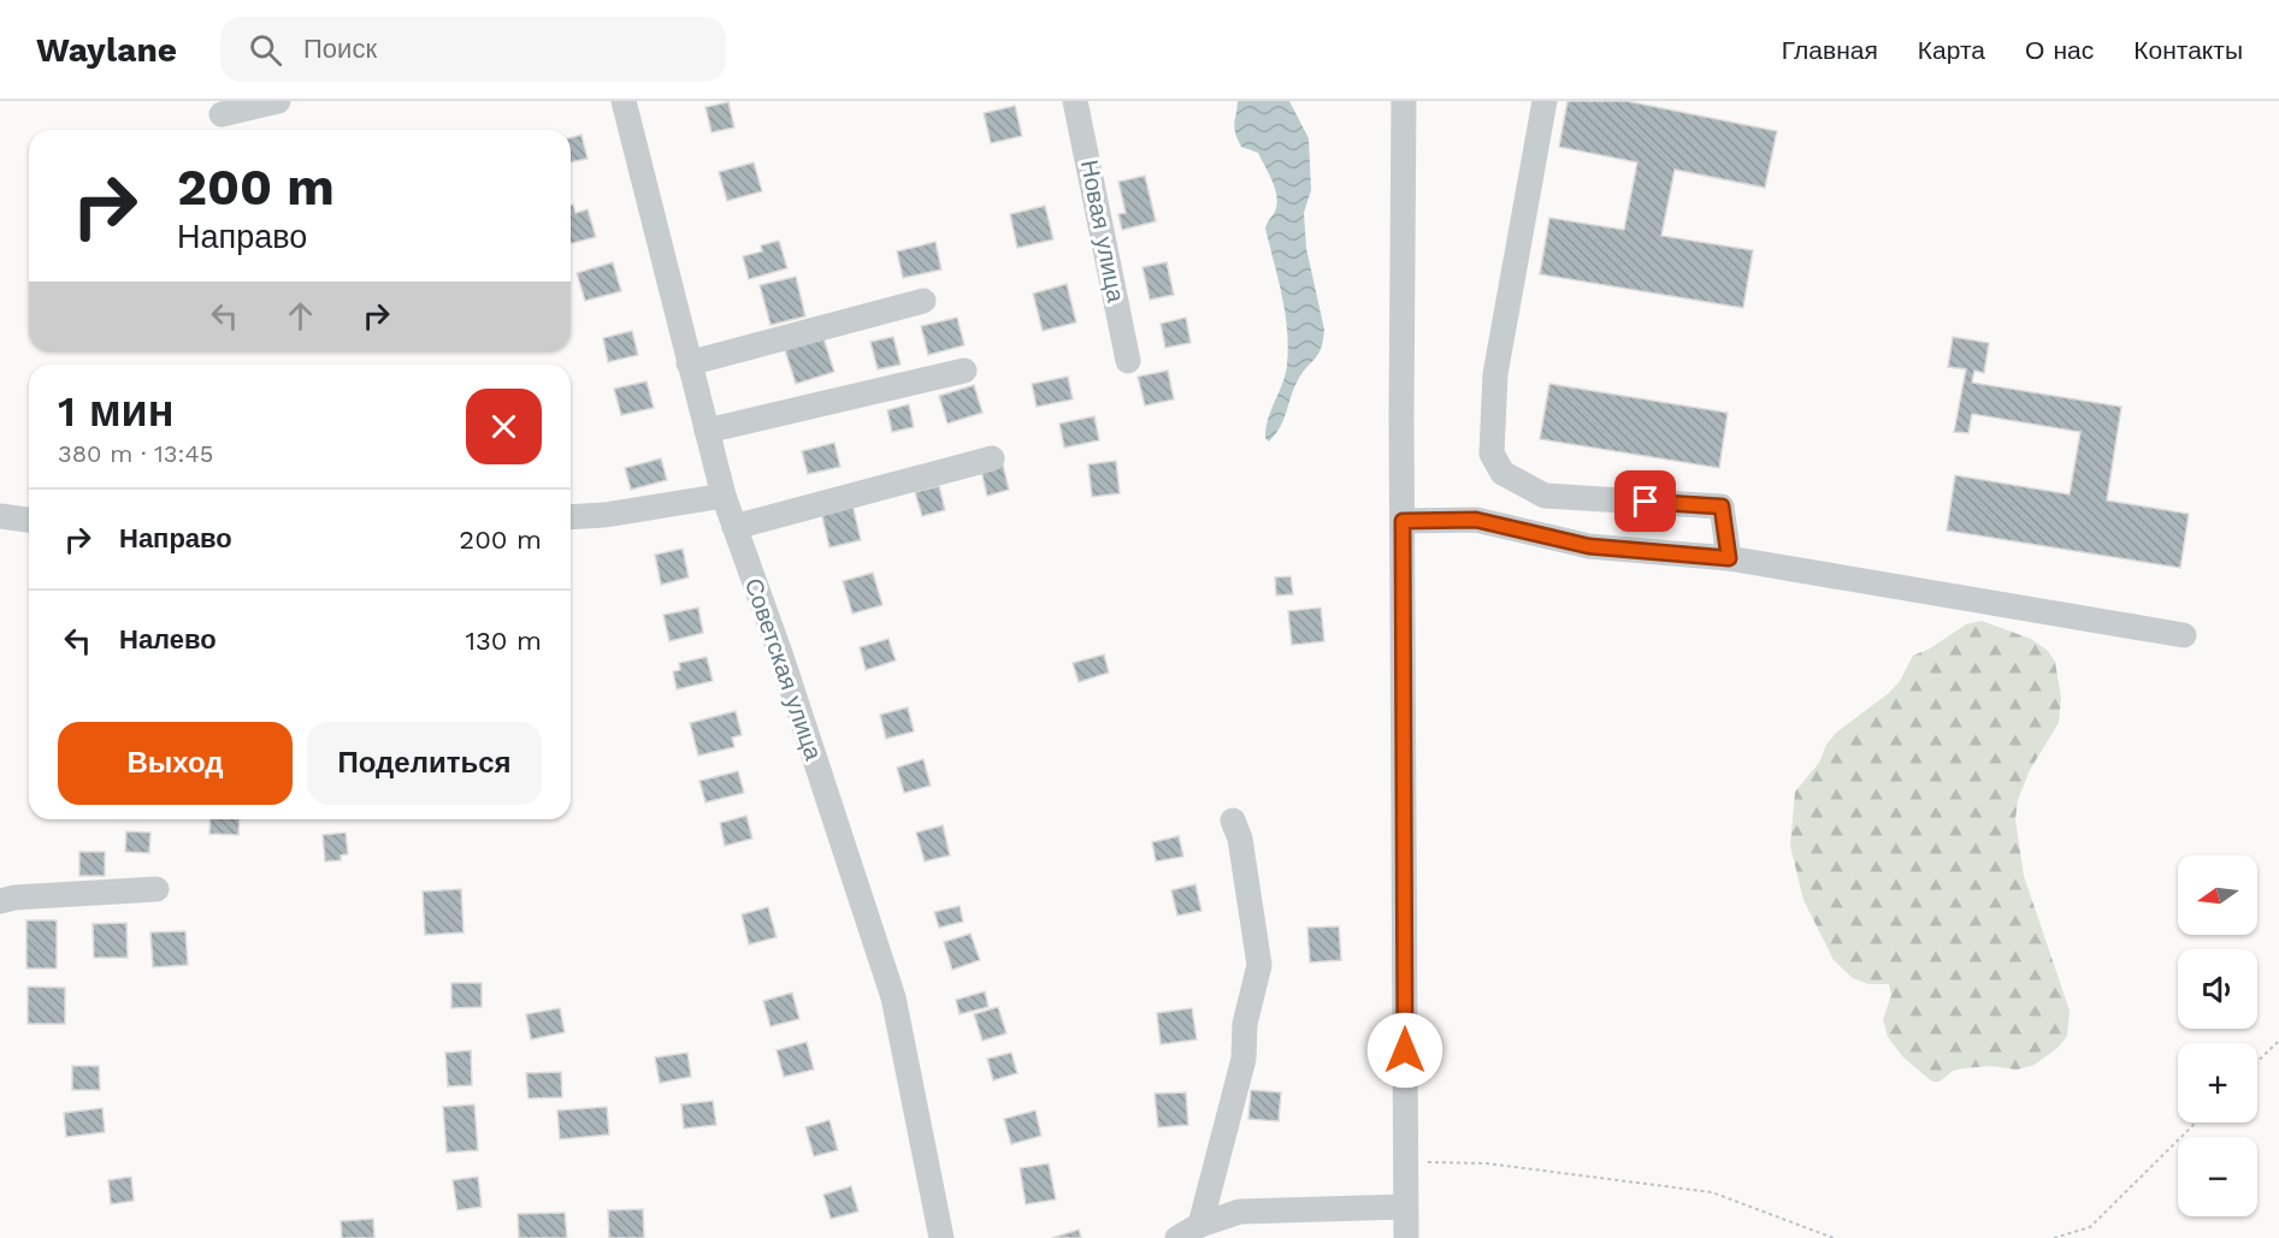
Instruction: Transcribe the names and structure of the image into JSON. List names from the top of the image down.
{
  "streets": {
    "street": ["Новая улица", "Советская улица"]
  },
  "north": "left",
  "page": {
    "header": "Waylane",
    "search": "Поиск",
    "nav": [
      "Главная",
      "Карта",
      "О нас",
      "Контакты"
    ],
    "turn": ["200 m", "Направо"],
    "heading": ["1 мин", "380 m · 13:45"],
    "list": [
      {
        "name": "Направо",
        "value": "200 m"
      },
      {
        "name": "Налево",
        "value": "130 m"
      }
    ],
    "buttons": ["Выход", "Поделиться"],
    "map_buttons": ["+", "−"]
  }
}
